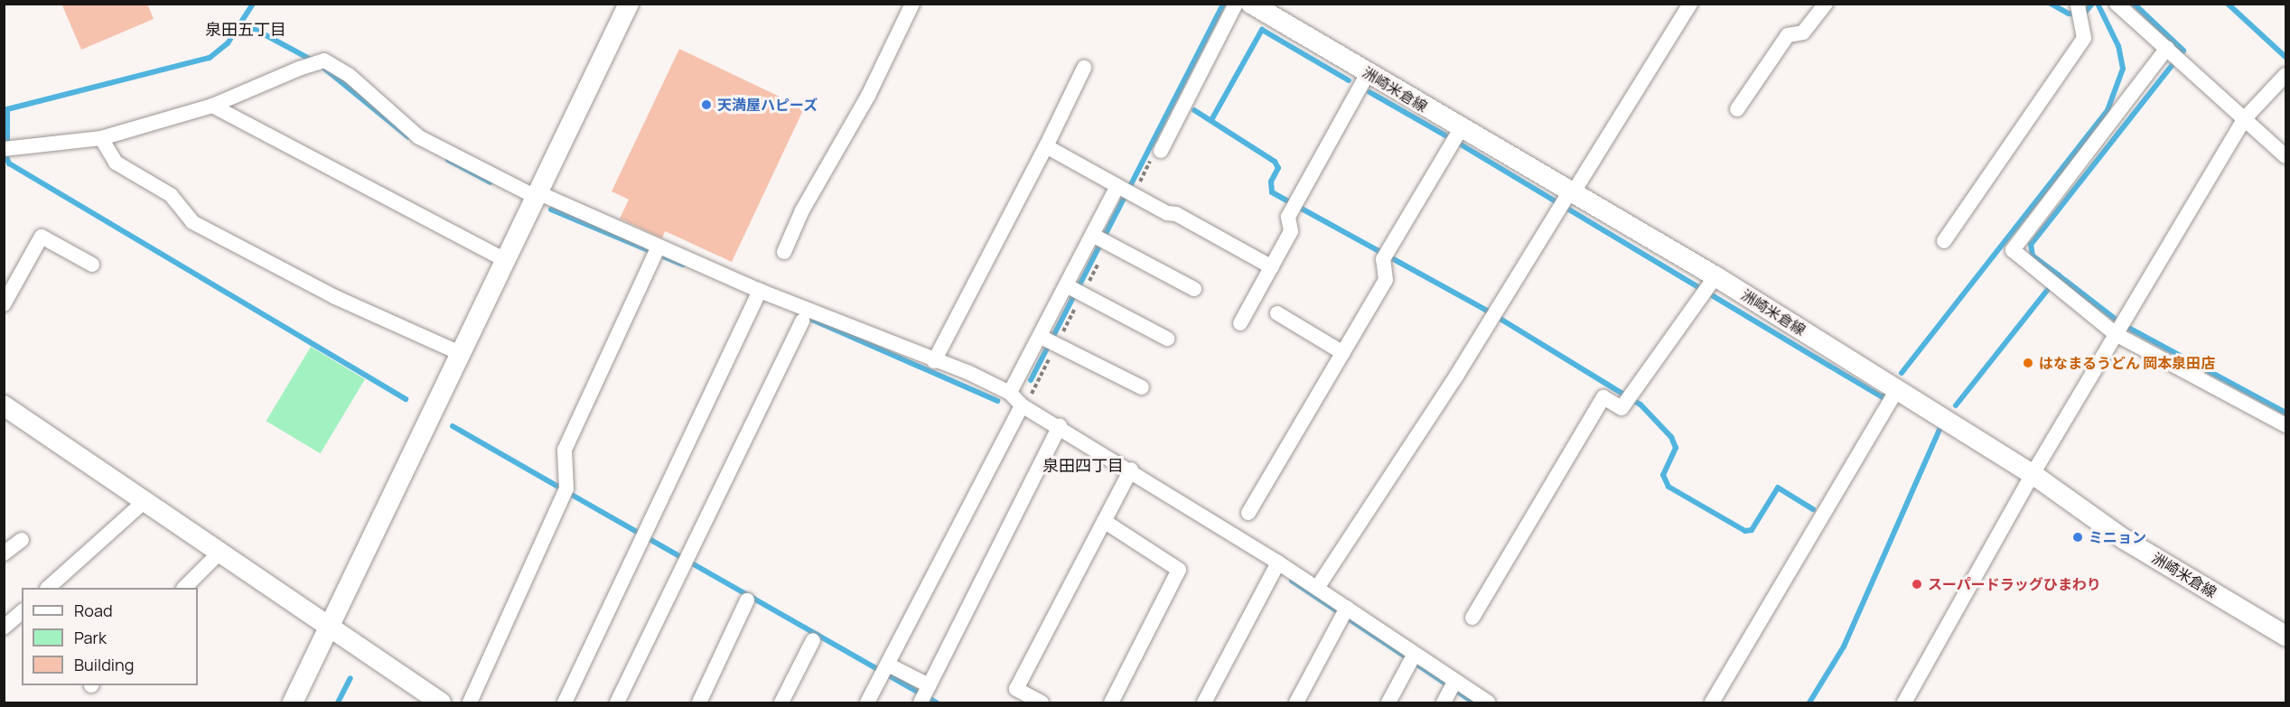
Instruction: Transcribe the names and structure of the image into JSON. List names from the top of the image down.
{
  "streets": {
    "street": ["洲崎米倉線"]
  },
  "districts": ["泉田五丁目", "泉田四丁目"],
  "places": [
    "天満屋ハピーズ",
    "はなまるうどん 岡本泉田店",
    "ミニョン",
    "スーパードラッグひまわり"
  ],
  "legend": ["Road", "Park", "Building"]
}
